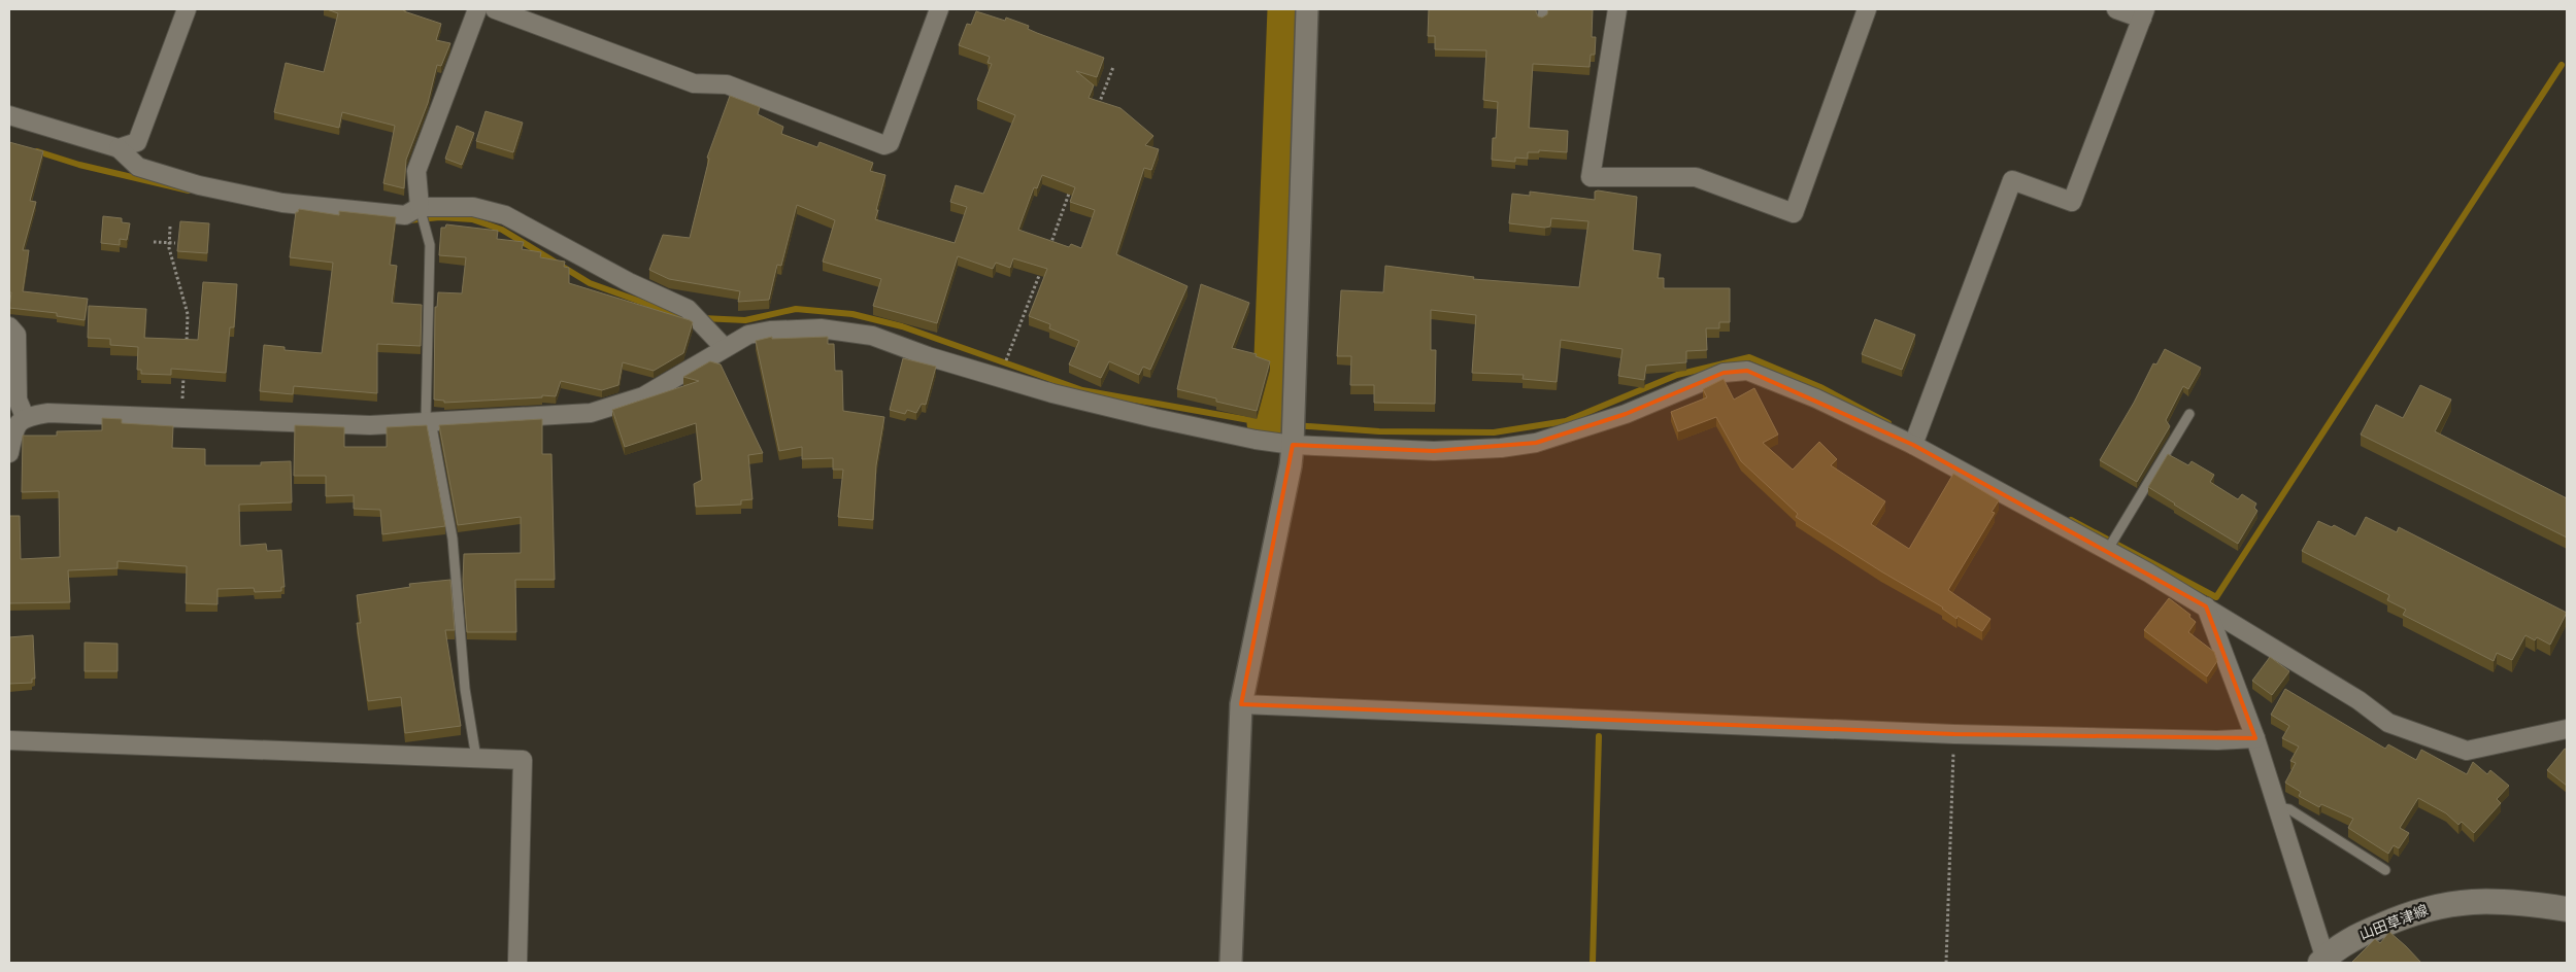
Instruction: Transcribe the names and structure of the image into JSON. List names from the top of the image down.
{
  "streets": {
    "main road": ["山田草津線"]
  }
}
